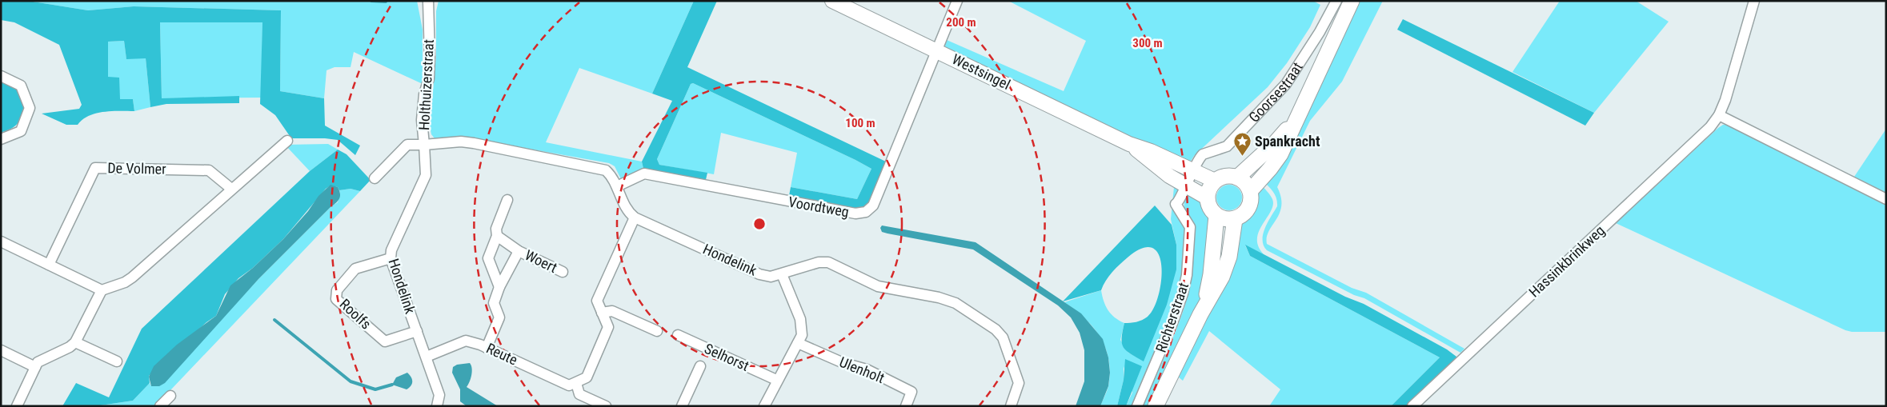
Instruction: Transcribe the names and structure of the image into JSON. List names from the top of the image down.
{
  "streets": {
    "main road": ["Westsingel", "Goorsestraat"],
    "street": [
      "Holthuizerstraat",
      "De Volmer",
      "Voordtweg",
      "Hondelink",
      "Woert",
      "Hassinkbrinkweg",
      "Roolfs",
      "Richterstraat",
      "Reute",
      "Selhorst",
      "Ulenholt"
    ]
  },
  "crossings": [
    ["Westsingel", "Goorsestraat"],
    ["Westsingel", "Voordtweg"],
    ["Westsingel", "Richterstraat"],
    ["Holthuizerstraat", "Hondelink"],
    ["Goorsestraat", "Richterstraat"],
    ["Voordtweg", "Hondelink"],
    ["Hondelink", "Roolfs"],
    ["Hondelink", "Reute"],
    ["Woert", "Reute"]
  ],
  "places": {
    "place": ["Spankracht"]
  },
  "rings": ["200 m", "300 m", "100 m"]
}
